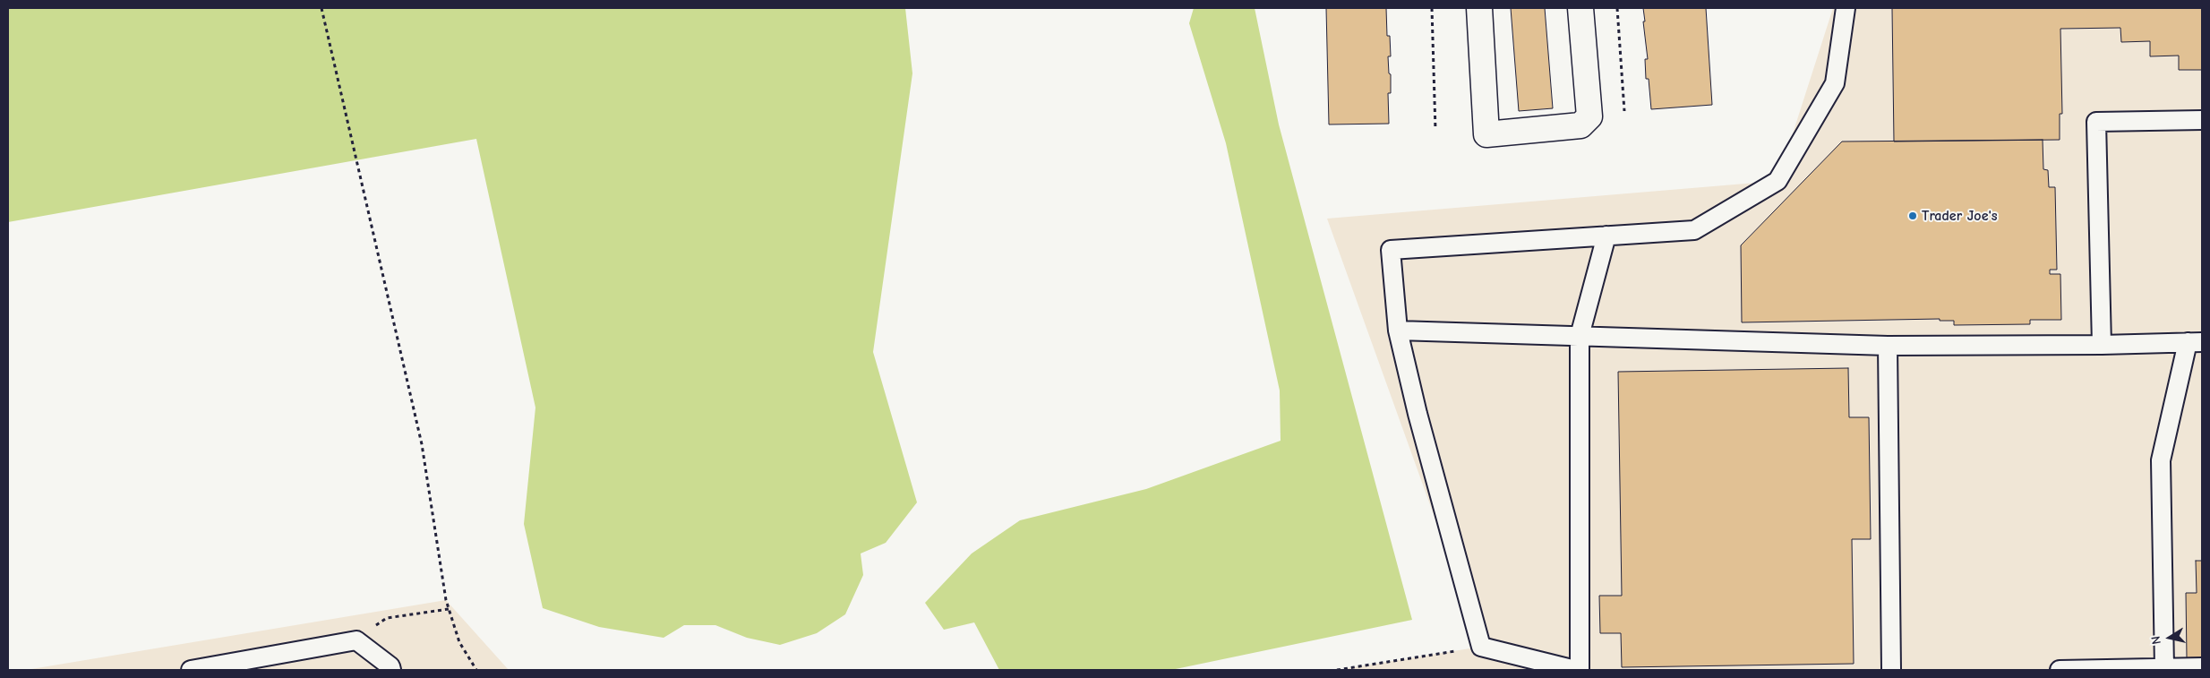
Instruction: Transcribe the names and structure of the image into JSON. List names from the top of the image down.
{
  "places": ["Trader Joe's"],
  "north": "left"
}
